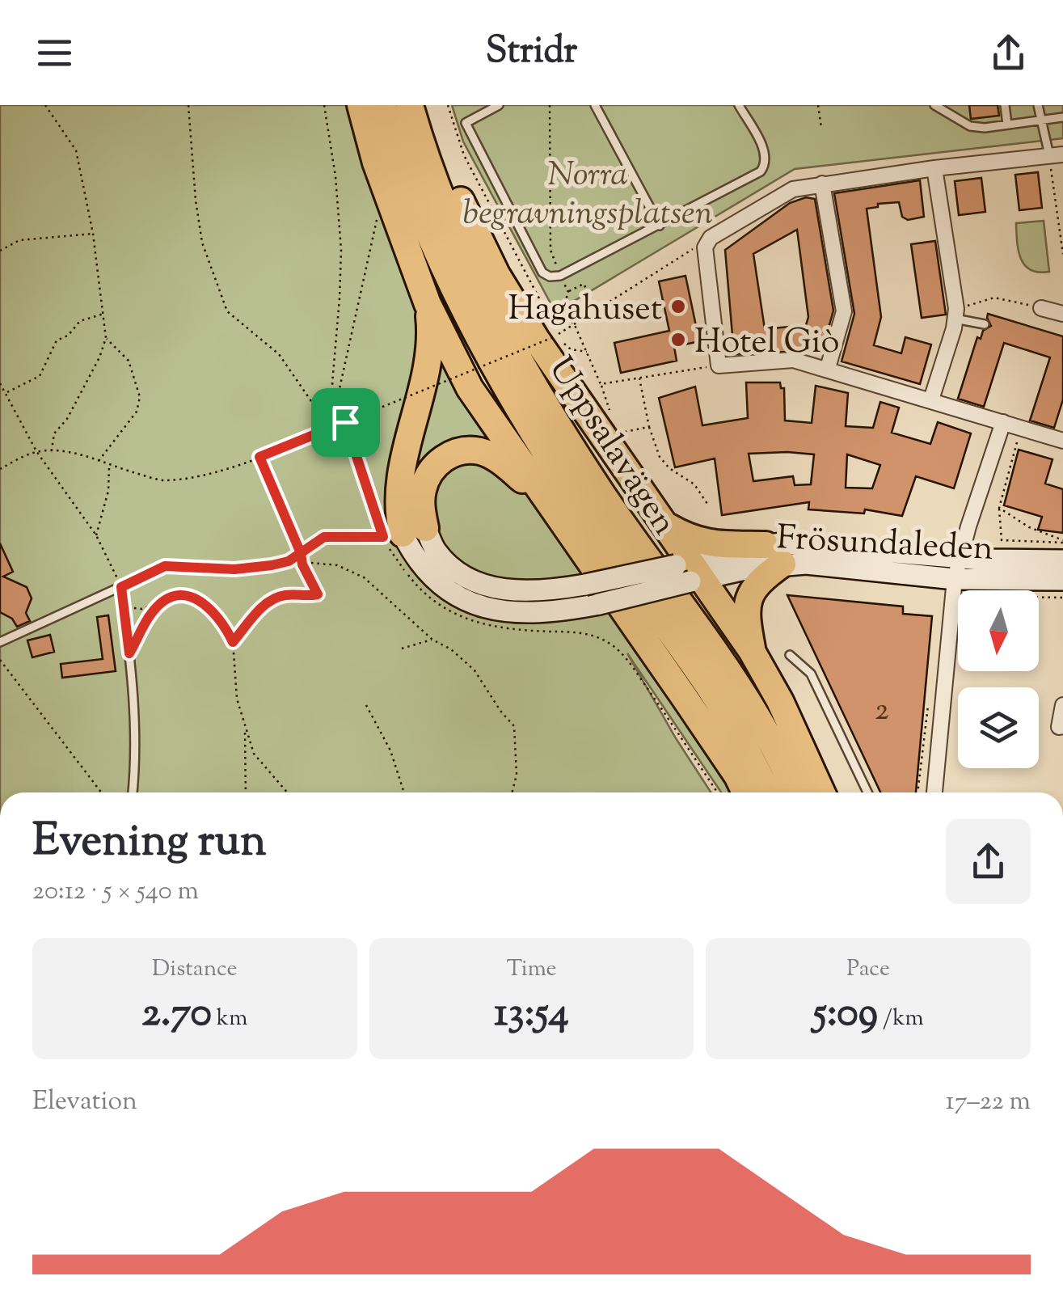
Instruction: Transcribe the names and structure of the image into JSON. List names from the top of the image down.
{
  "streets": {
    "highway": ["Uppsalavägen"],
    "main road": ["Frösundaleden"]
  },
  "parks": ["Norra begravningsplatsen"],
  "places": ["Hagahuset", "Hotel Giò"],
  "house_numbers": ["2"],
  "north": "bottom",
  "page": {
    "header": "Stridr",
    "heading": ["Evening run", "20:12 · 5 × 540 m"],
    "stats": [
      ["Distance", "2.70 km"],
      ["Time", "13:54"],
      ["Pace", "5:09 /km"]
    ],
    "chart": ["Elevation", "17–22 m"]
  }
}
